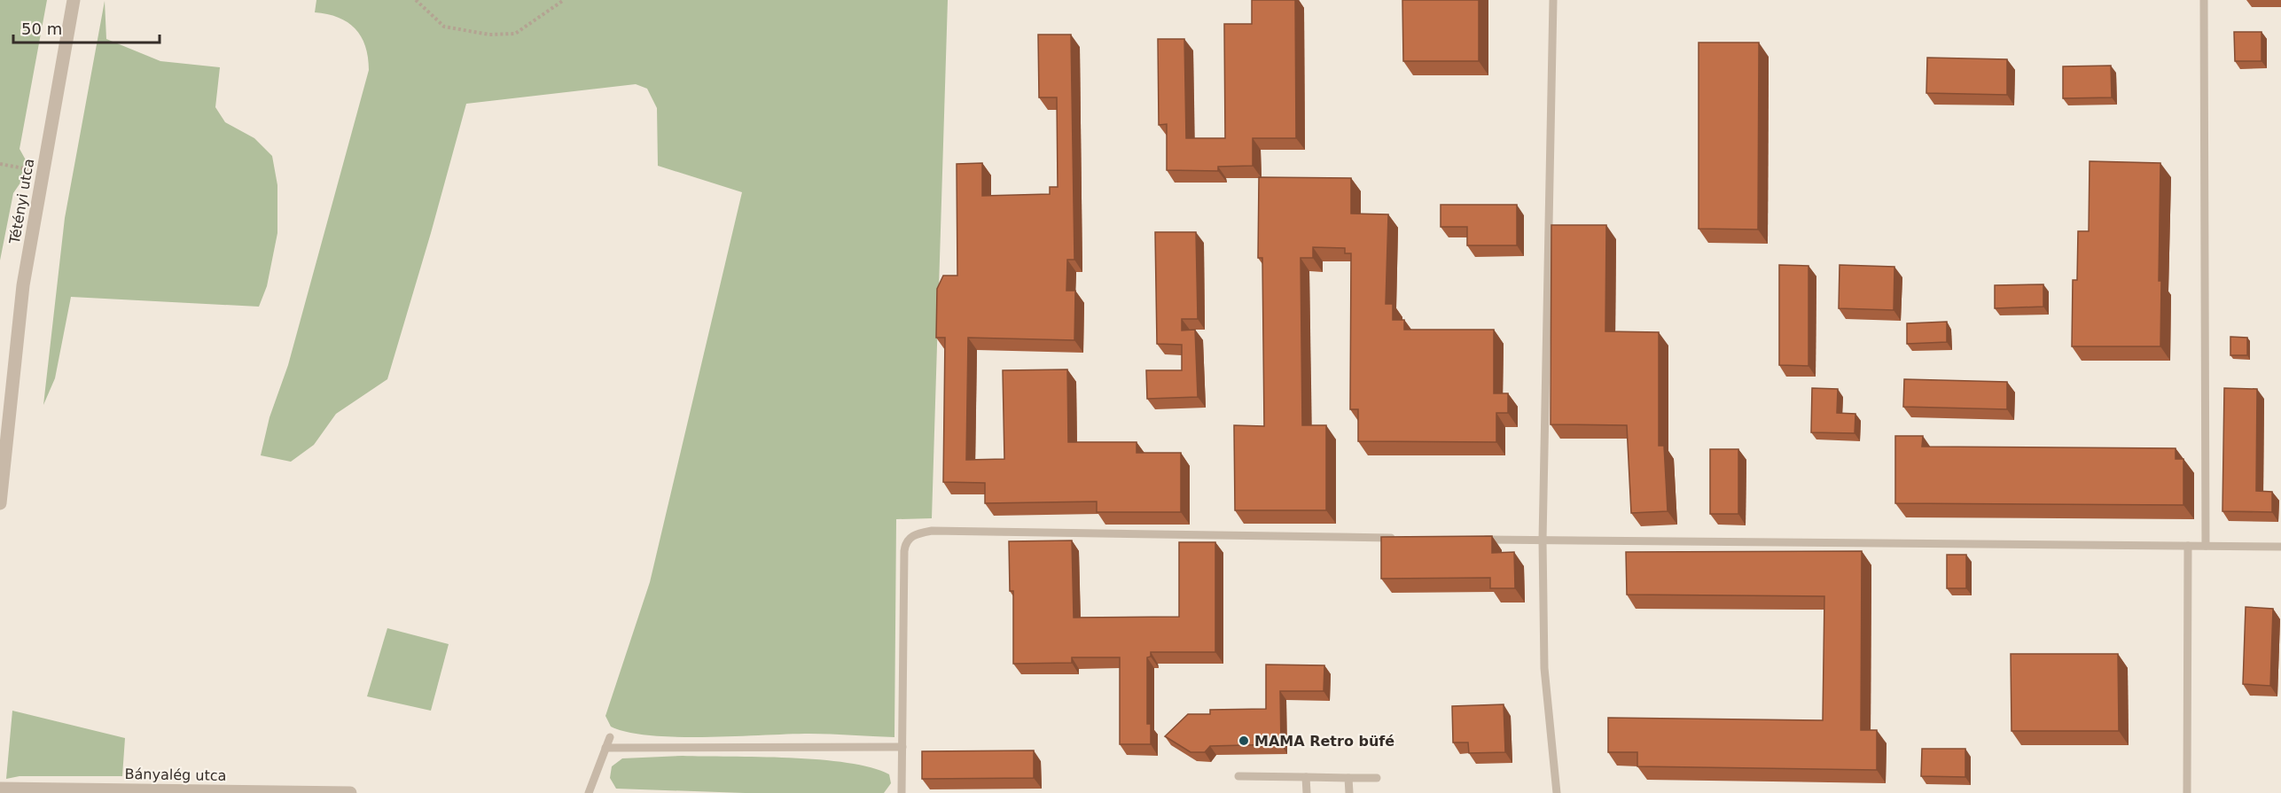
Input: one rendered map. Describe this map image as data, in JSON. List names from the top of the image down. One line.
{"streets":{"street":["Tétényi utca","Bányalég utca"]},"places":["MAMA Retro büfé"],"scale_bar":"50 m"}
